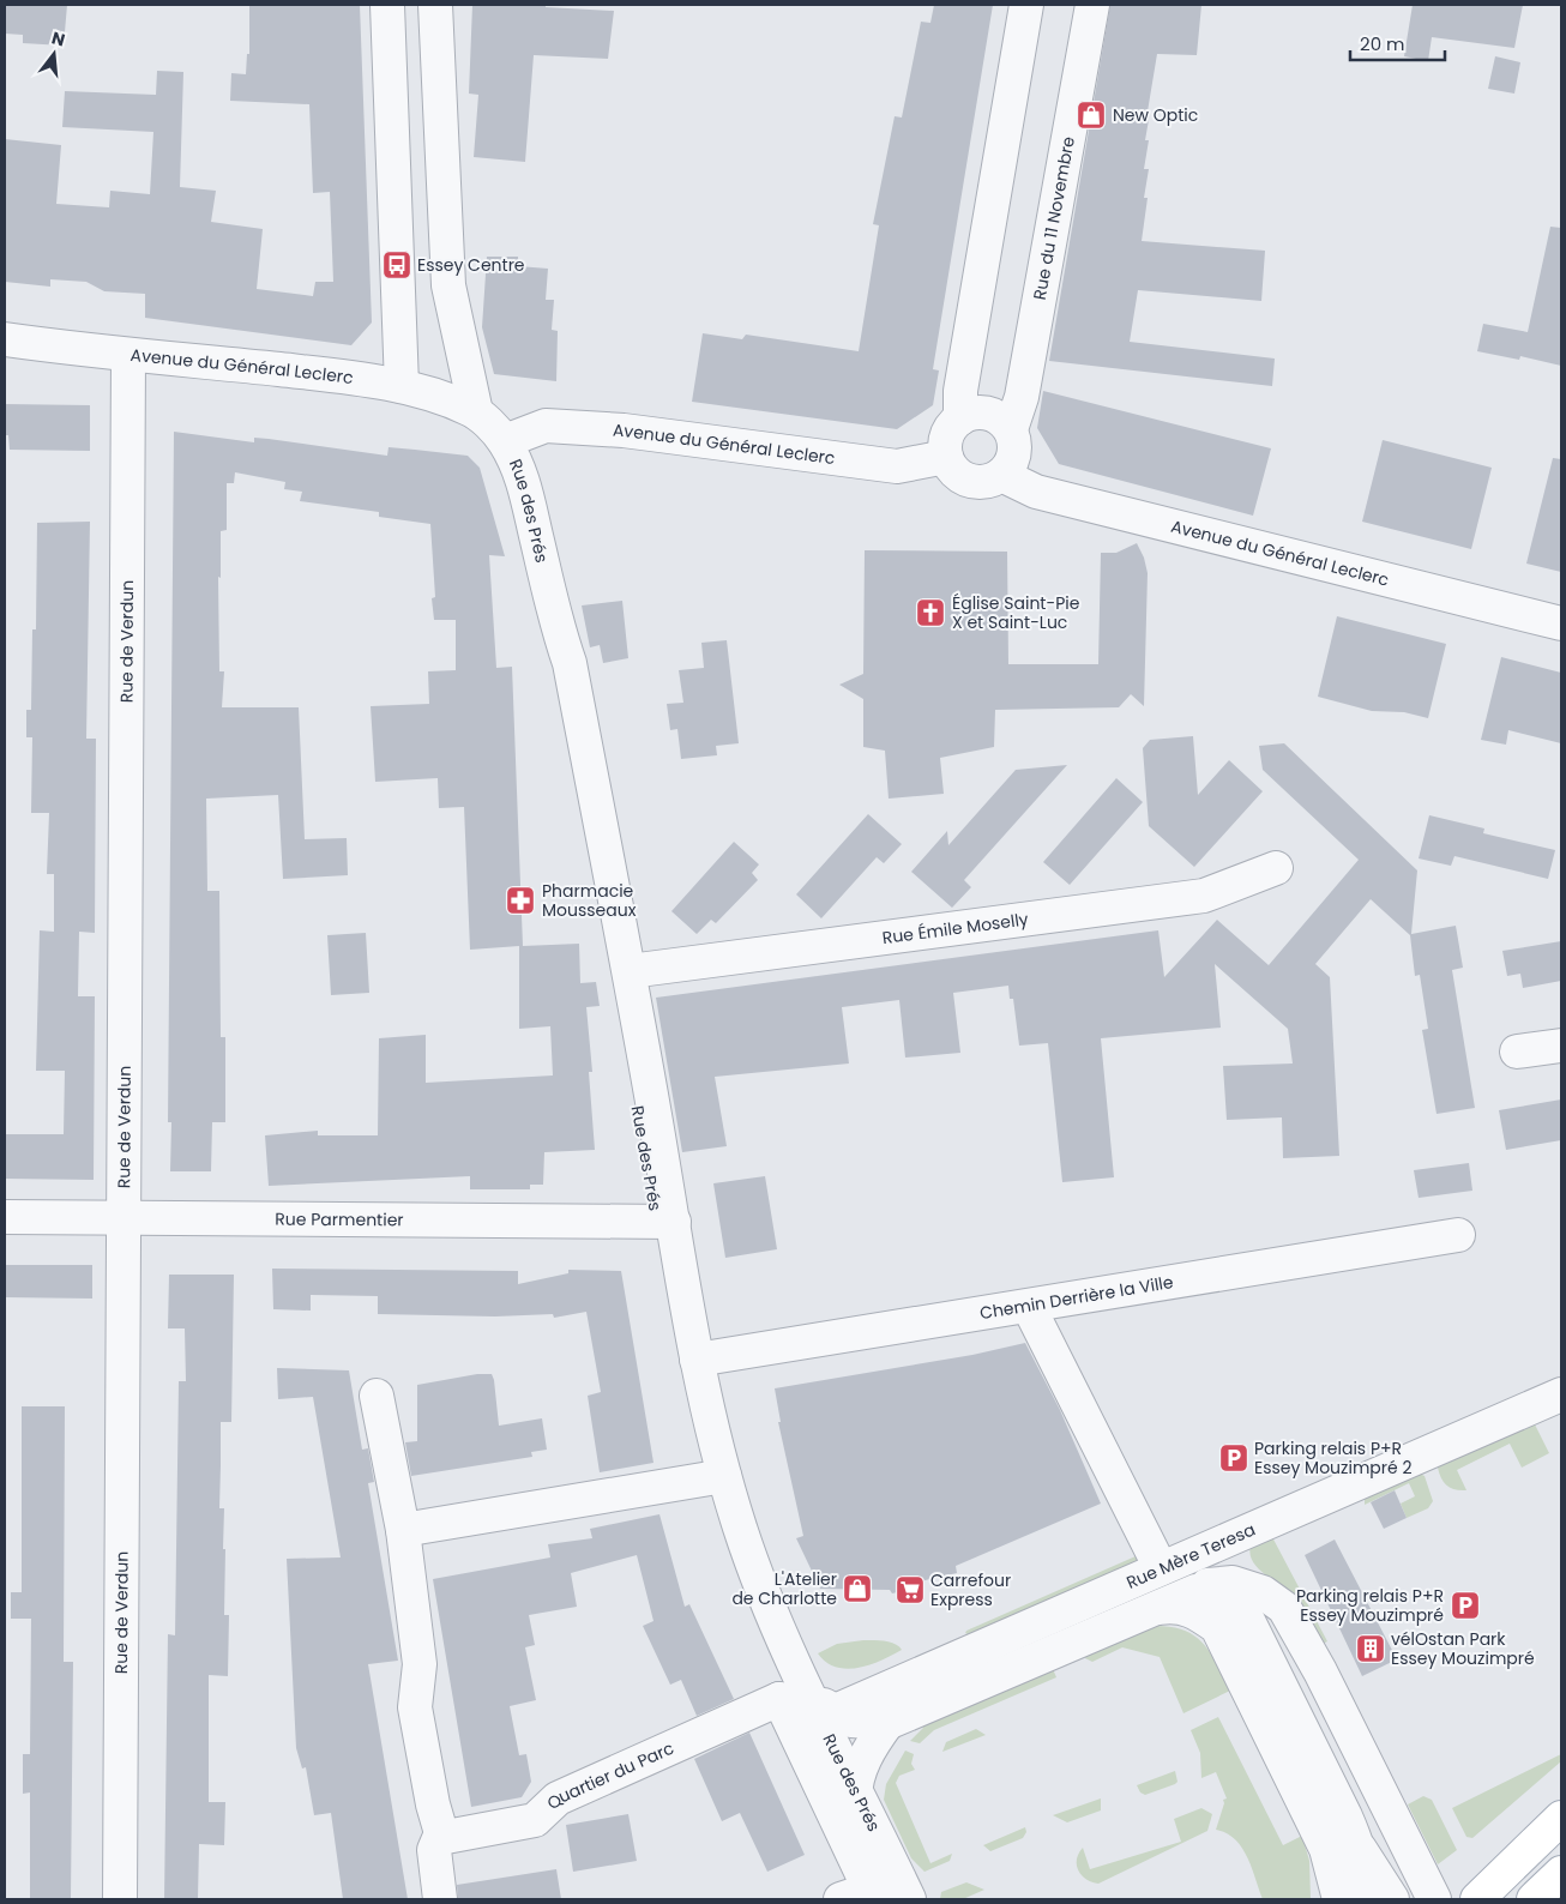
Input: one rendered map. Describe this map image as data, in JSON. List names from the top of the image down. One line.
{"streets":{"street":["Rue du 11 Novembre","Avenue du Général Leclerc","Rue des Prés","Rue de Verdun","Rue Émile Moselly","Rue Parmentier","Chemin Derrière la Ville","Rue Mère Teresa","Quartier du Parc"]},"crossings":[["Rue du 11 Novembre","Avenue du Général Leclerc"],["Avenue du Général Leclerc","Rue des Prés"],["Avenue du Général Leclerc","Rue de Verdun"],["Rue des Prés","Rue Émile Moselly"],["Rue des Prés","Rue Parmentier"],["Rue des Prés","Chemin Derrière la Ville"],["Rue des Prés","Rue Mère Teresa"],["Rue des Prés","Quartier du Parc"],["Rue de Verdun","Rue Parmentier"]],"places":{"shop":["New Optic","L'Atelier de Charlotte"],"bus stop":["Essey Centre"],"church":["Église Saint-Pie X et Saint-Luc"],"pharmacy":["Pharmacie Mousseaux"],"parking":["Parking relais P+R Essey Mouzimpré 2","Parking relais P+R Essey Mouzimpré"],"supermarket":["Carrefour Express"],"building":["vélOstan Park Essey Mouzimpré"]},"scale_bar":"20 m","north":"top"}
